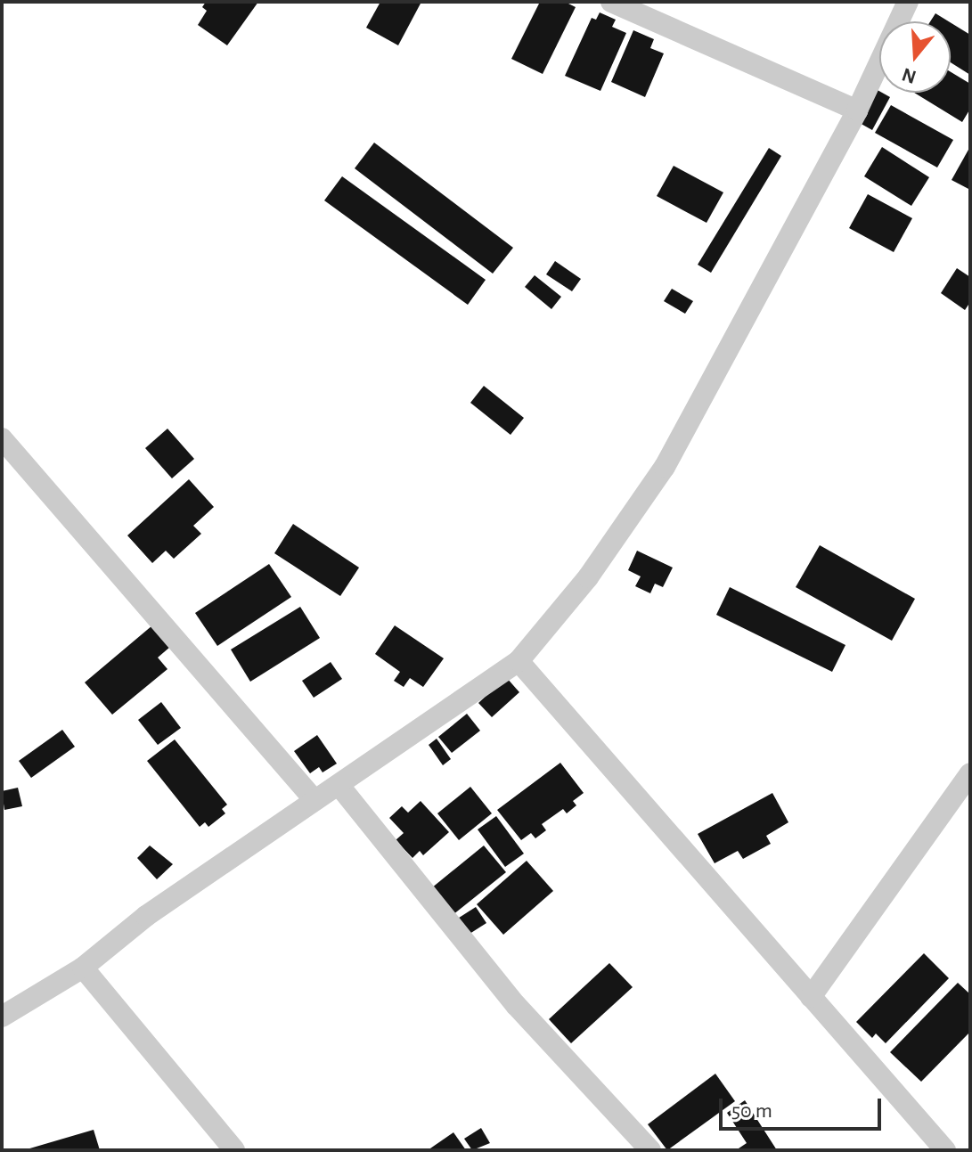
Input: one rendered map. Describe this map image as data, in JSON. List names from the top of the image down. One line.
{"scale_bar":"50 m","north":"bottom"}
